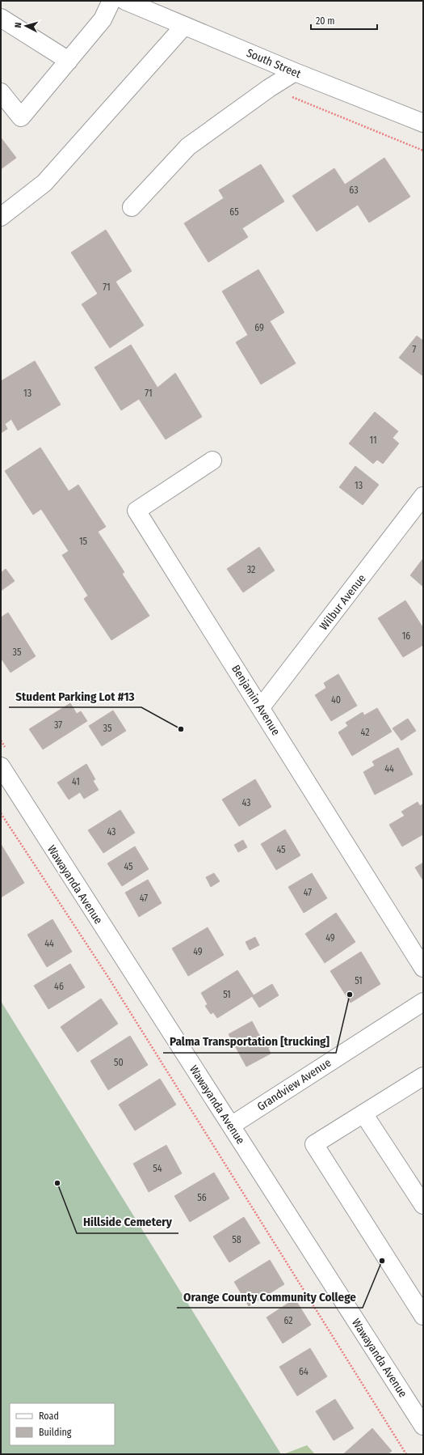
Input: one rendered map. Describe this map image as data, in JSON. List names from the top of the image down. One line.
{"streets":{"street":["South Street","Wilbur Avenue","Benjamin Avenue","Wawayanda Avenue","Grandview Avenue"]},"crossings":[["Wilbur Avenue","Benjamin Avenue"],["Wawayanda Avenue","Grandview Avenue"]],"places":["Student Parking Lot #13","Palma Transportation [trucking]","Hillside Cemetery","Orange County Community College"],"house_numbers":["63","65","71","69","7","13","71","11","13","15","32","16","35","40","37","35","42","44","41","43","43","45","45","47","47","49","44","49","51","46","51","50","54","56","58","62","64"],"legend":["Road","Building"],"scale_bar":"20 m","north":"left"}
